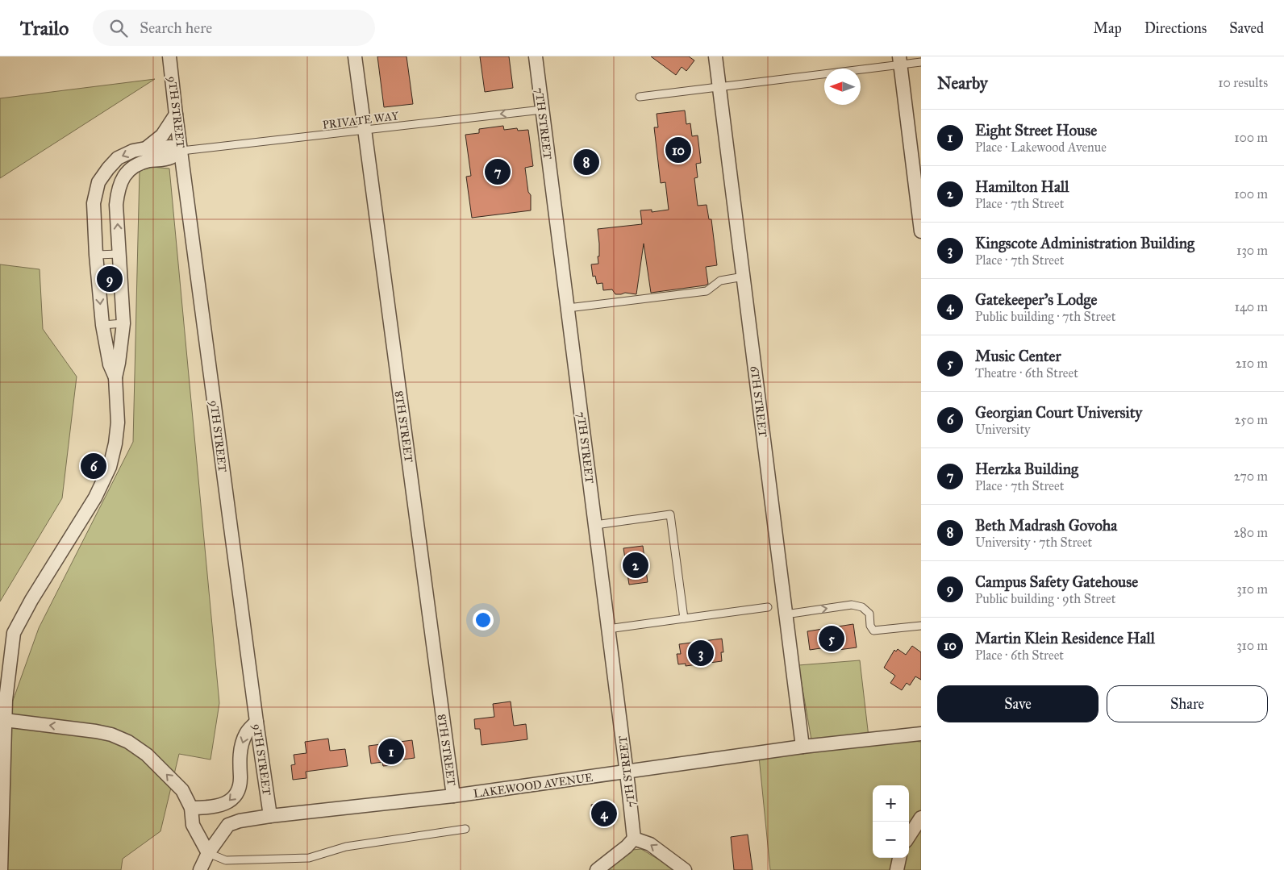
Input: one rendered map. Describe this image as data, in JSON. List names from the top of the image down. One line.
{"streets":{"street":["9TH STREET","7TH STREET","6TH STREET","8TH STREET","LAKEWOOD AVENUE"],"lane":["PRIVATE WAY"]},"crossings":[["9TH STREET","PRIVATE WAY"],["9TH STREET","LAKEWOOD AVENUE"],["PRIVATE WAY","7TH STREET"],["PRIVATE WAY","8TH STREET"],["7TH STREET","LAKEWOOD AVENUE"],["6TH STREET","LAKEWOOD AVENUE"],["8TH STREET","LAKEWOOD AVENUE"]],"one_way":["PRIVATE WAY"],"north":"left","page":{"header":"Trailo","search":"Search here","nav":["Map","Directions","Saved"],"heading":["Nearby","10 results"],"list":[{"mark":"1","name":"Eight Street House","note":"Place · Lakewood Avenue","value":"100 m"},{"mark":"2","name":"Hamilton Hall","note":"Place · 7th Street","value":"100 m"},{"mark":"3","name":"Kingscote Administration Building","note":"Place · 7th Street","value":"130 m"},{"mark":"4","name":"Gatekeeper's Lodge","note":"Public building · 7th Street","value":"140 m"},{"mark":"5","name":"Music Center","note":"Theatre · 6th Street","value":"210 m"},{"mark":"6","name":"Georgian Court University","note":"University","value":"250 m"},{"mark":"7","name":"Herzka Building","note":"Place · 7th Street","value":"270 m"},{"mark":"8","name":"Beth Madrash Govoha","note":"University · 7th Street","value":"280 m"},{"mark":"9","name":"Campus Safety Gatehouse","note":"Public building · 9th Street","value":"310 m"},{"mark":"10","name":"Martin Klein Residence Hall","note":"Place · 6th Street","value":"310 m"}],"pins":["10","8","7","9","6","2","5","3","1","4"],"buttons":["Save","Share"],"map_buttons":["+","−"]}}
